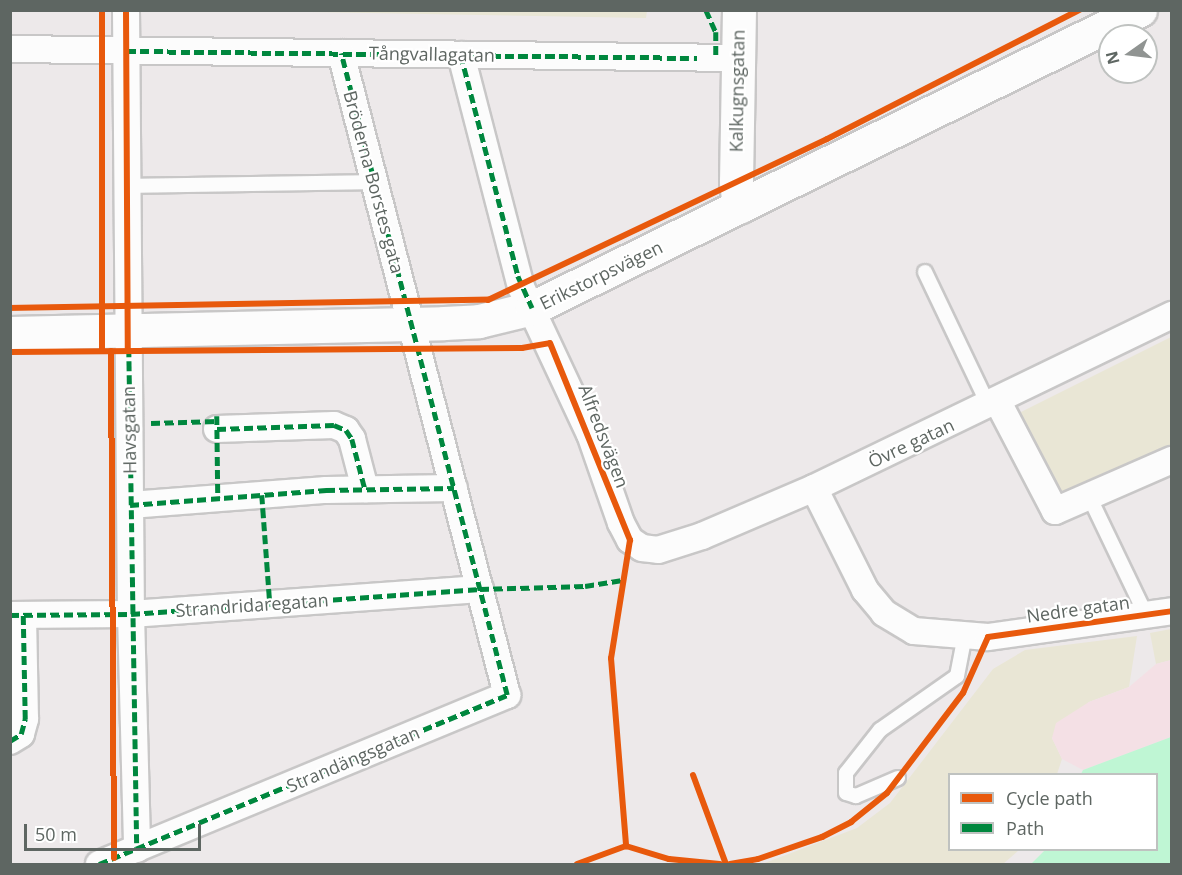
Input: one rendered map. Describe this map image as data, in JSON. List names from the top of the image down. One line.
{"streets":{"street":["Tångvallagatan","Kalkugnsgatan","Bröderna Borstes gata","Erikstorpsvägen","Havsgatan","Alfredsvägen","Övre gatan","Strandridaregatan","Nedre gatan","Strandängsgatan"]},"crossings":[["Tångvallagatan","Kalkugnsgatan"],["Tångvallagatan","Bröderna Borstes gata"],["Tångvallagatan","Havsgatan"],["Tångvallagatan","Alfredsvägen"],["Kalkugnsgatan","Erikstorpsvägen"],["Bröderna Borstes gata","Erikstorpsvägen"],["Bröderna Borstes gata","Strandridaregatan"],["Bröderna Borstes gata","Strandängsgatan"],["Erikstorpsvägen","Havsgatan"],["Erikstorpsvägen","Alfredsvägen"],["Havsgatan","Strandridaregatan"],["Havsgatan","Strandängsgatan"],["Alfredsvägen","Övre gatan"],["Övre gatan","Nedre gatan"],["Strandridaregatan","Strandängsgatan"]],"legend":["Cycle path","Path"],"scale_bar":"50 m","north":"left"}
